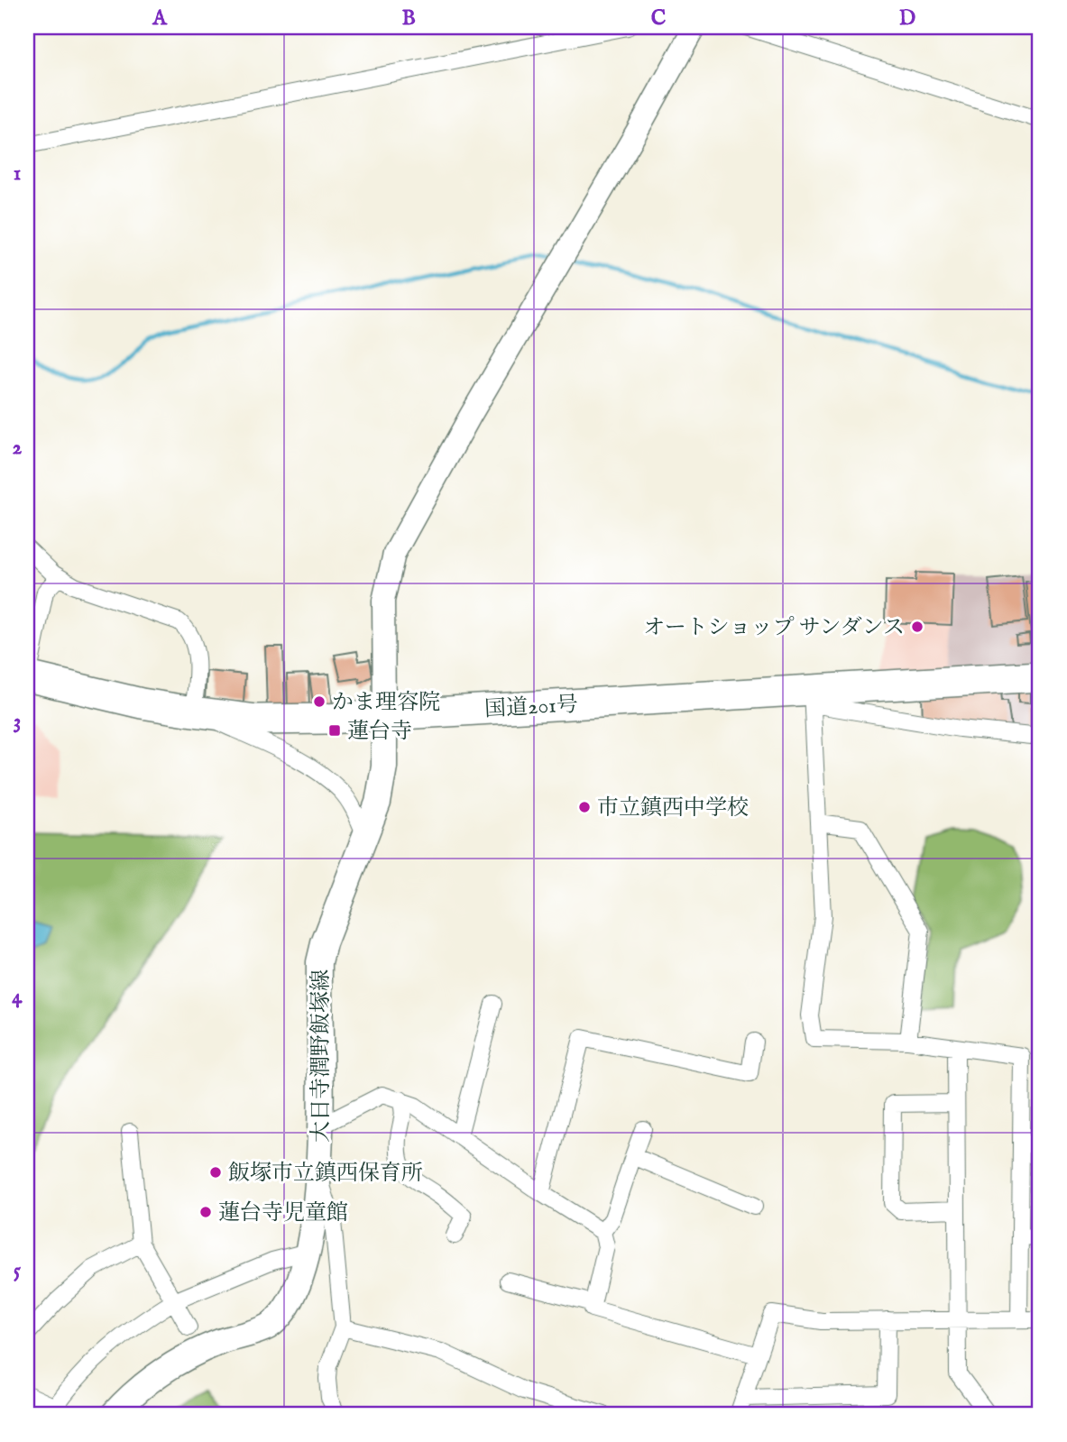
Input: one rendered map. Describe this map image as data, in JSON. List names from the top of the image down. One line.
{"streets":{"highway":["国道201号"],"main road":["大日寺潤野飯塚線"]},"crossings":[["国道201号","大日寺潤野飯塚線"]],"places":{"other":["オートショップ サンダンス","かま理容院","市立鎮西中学校","飯塚市立鎮西保育所","蓮台寺児童館"],"transit":["蓮台寺"]},"grid":{"columns":["A","B","C","D"],"rows":["1","2","3","4","5"]}}
